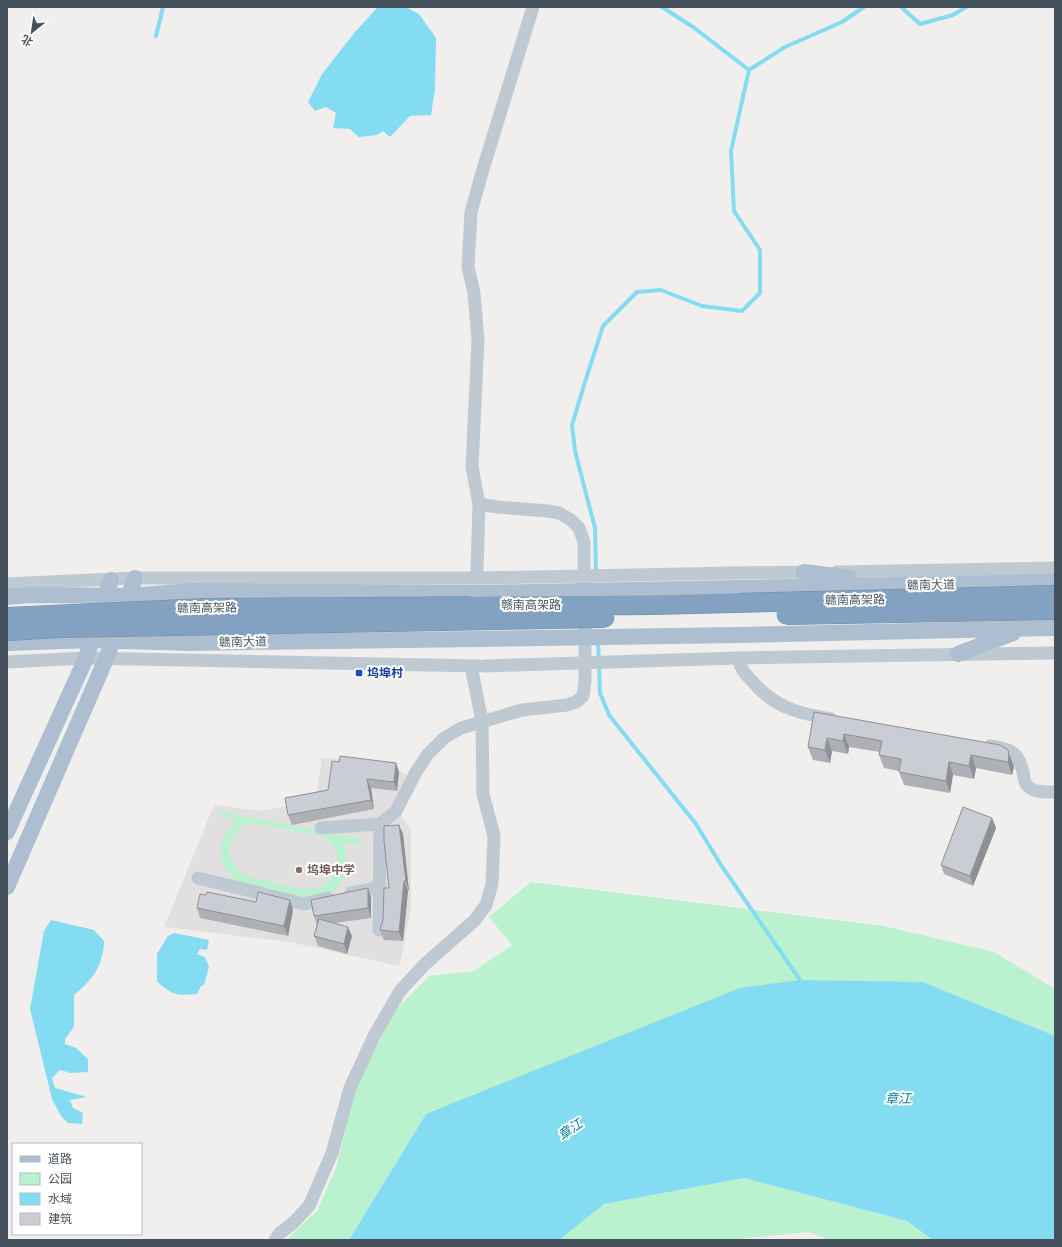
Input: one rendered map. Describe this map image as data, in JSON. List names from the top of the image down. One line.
{"streets":{"highway":["赣南高架路"],"main road":["赣南大道"]},"water":["章江"],"places":{"transit":["坞埠村"],"other":["坞埠中学"]},"legend":["道路","公园","水域","建筑"],"north":"bottom left"}
